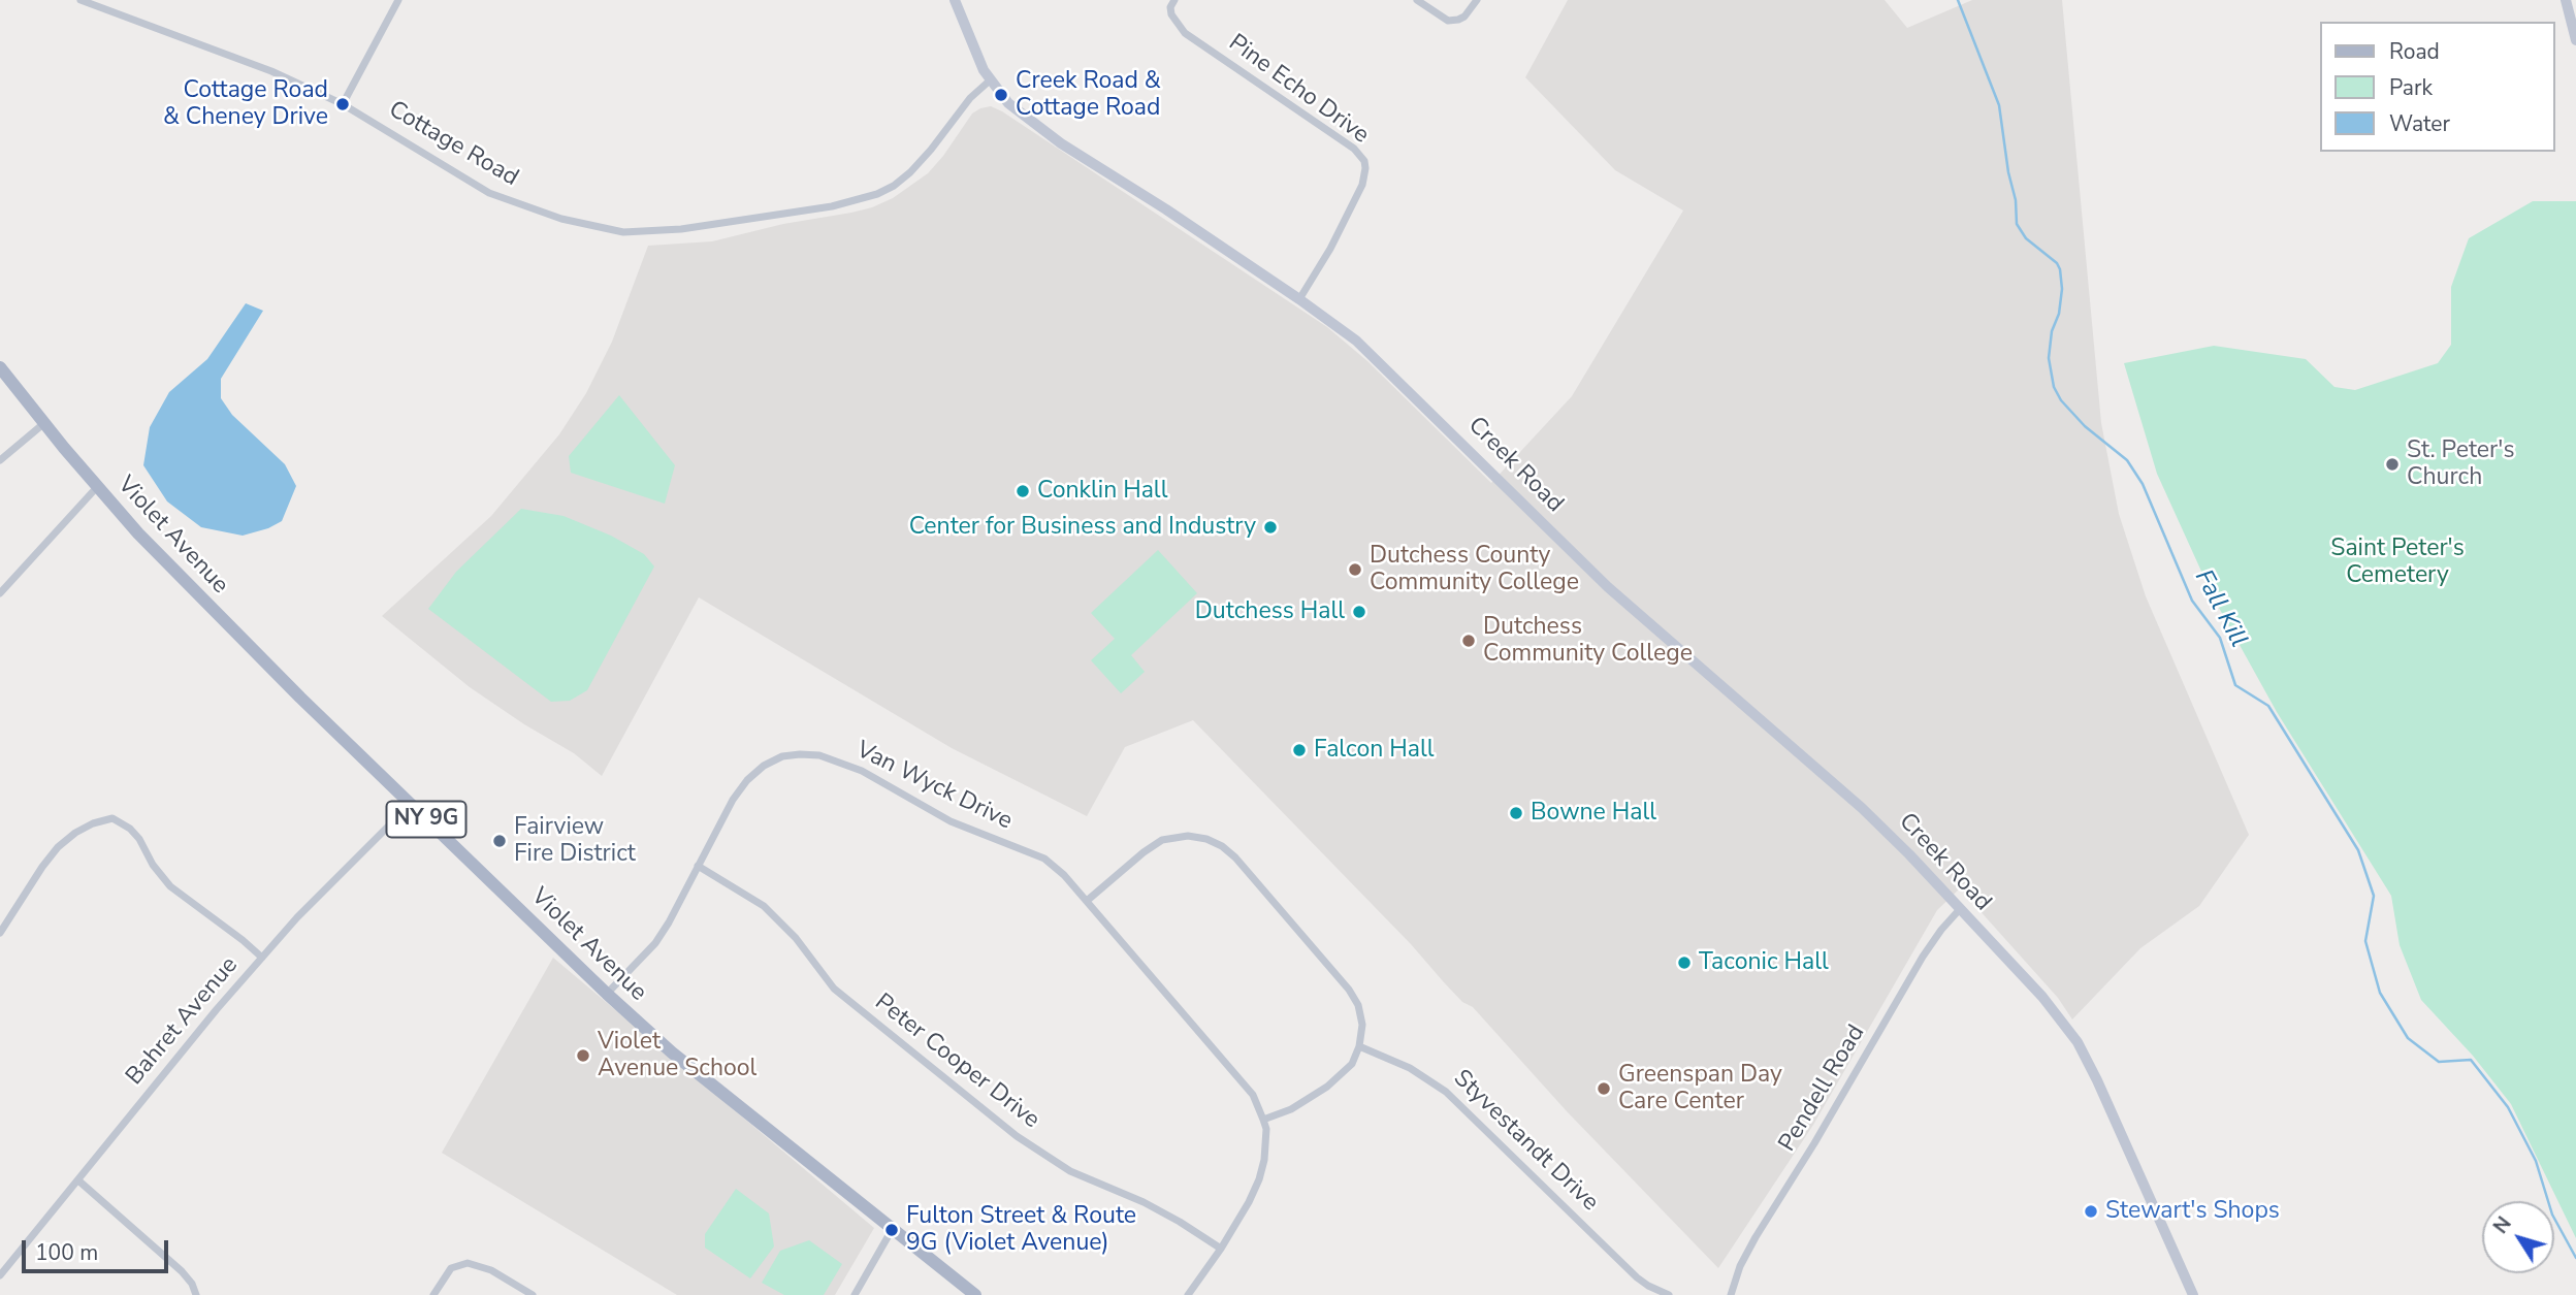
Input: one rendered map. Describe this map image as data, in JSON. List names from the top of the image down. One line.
{"streets":{"main road":["Violet Avenue","NY 9G"],"street":["Pine Echo Drive","Cottage Road","Creek Road","Van Wyck Drive","Bahret Avenue","Peter Cooper Drive","Pendell Road","Styvestandt Drive"]},"crossings":[["Pine Echo Drive","Creek Road"],["Cottage Road","Creek Road"],["Creek Road","Pendell Road"],["Violet Avenue","Van Wyck Drive"],["Violet Avenue","Bahret Avenue"],["Van Wyck Drive","Peter Cooper Drive"]],"water":["Fall Kill"],"parks":["Saint Peter's Cemetery"],"places":["Creek Road & Cottage Road","Cottage Road & Cheney Drive","St. Peter's Church","Conklin Hall","Center for Business and Industry","Dutchess County Community College","Dutchess Hall","Dutchess Community College","Falcon Hall","Bowne Hall","Fairview Fire District","Taconic Hall","Violet Avenue School","Greenspan Day Care Center","Stewart's Shops","Fulton Street & Route 9G (Violet Avenue)"],"legend":["Road","Park","Water"],"scale_bar":"100 m","north":"top left"}
